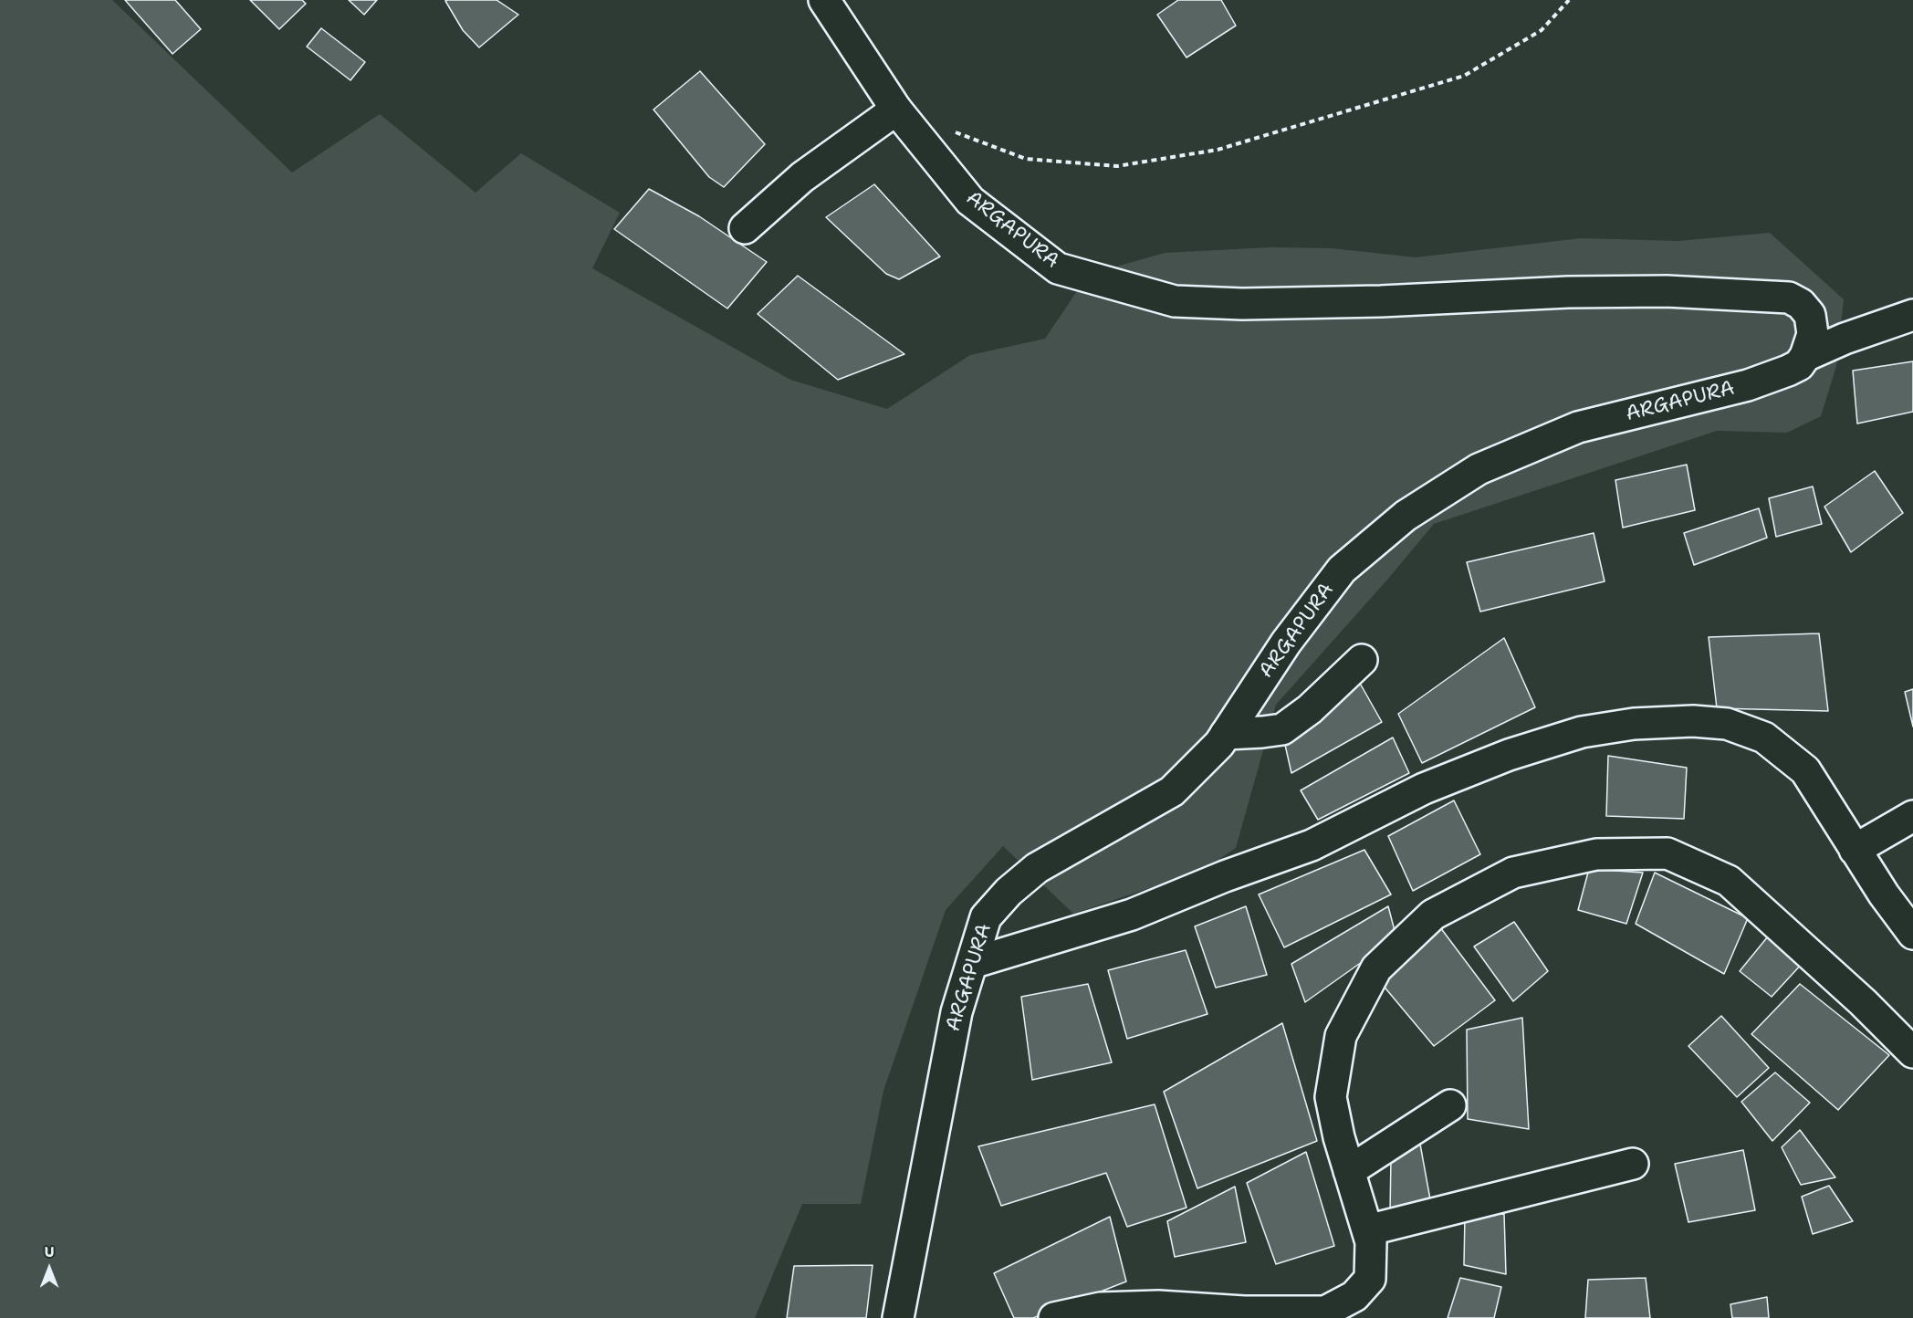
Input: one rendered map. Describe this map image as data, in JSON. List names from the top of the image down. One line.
{"streets":{"main road":["ARGAPURA"]},"north":"top"}
